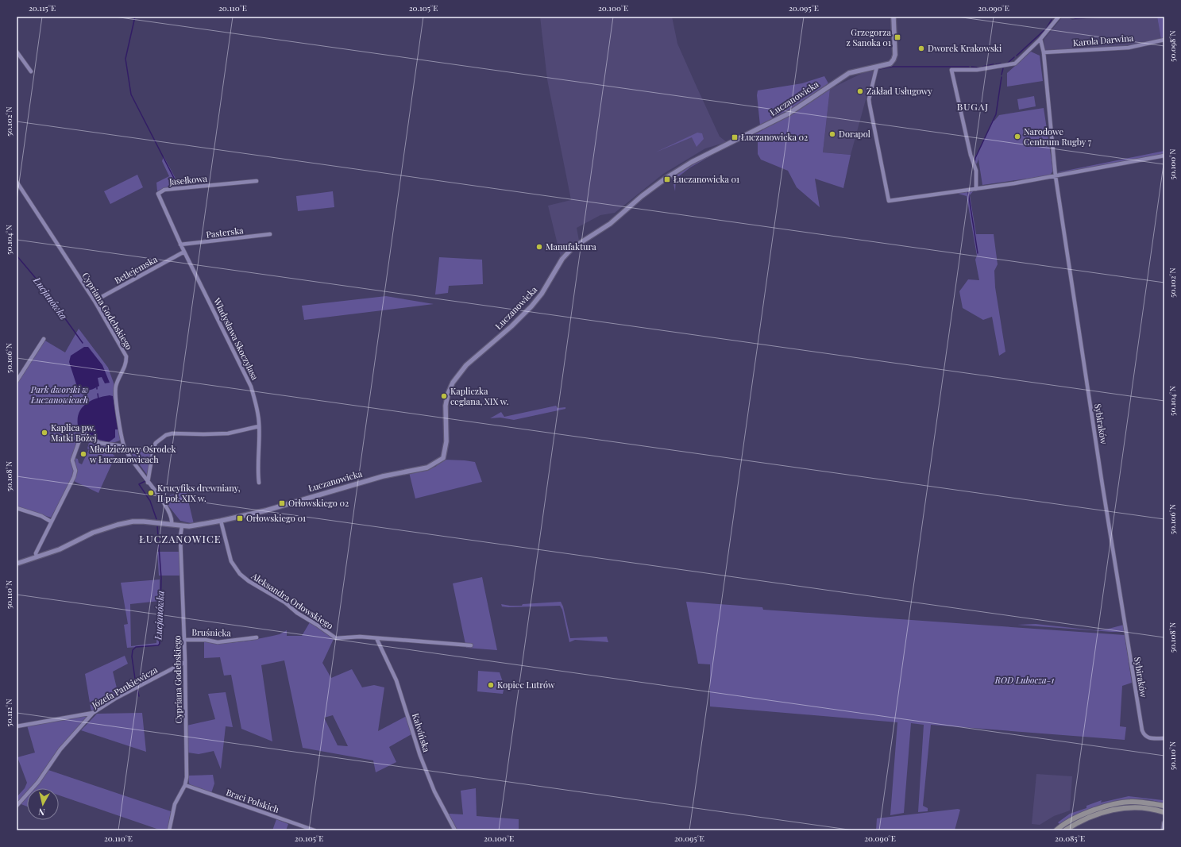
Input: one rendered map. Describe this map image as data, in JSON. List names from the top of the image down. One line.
{"streets":{"street":["Karola Darwina","Łuczanowicka","Jasełkowa","Pasterska","Betlejemska","Cypriana Godebskiego","Władysława Skoczylasa","Sybiraków","Aleksandra Orłowskiego","Bruśnicka","Józefa Pankiewicza","Kalwińska","Braci Polskich"]},"crossings":[["Karola Darwina","Sybiraków"],["Łuczanowicka","Cypriana Godebskiego"],["Łuczanowicka","Aleksandra Orłowskiego"],["Jasełkowa","Pasterska"],["Jasełkowa","Władysława Skoczylasa"],["Pasterska","Władysława Skoczylasa"],["Betlejemska","Cypriana Godebskiego"],["Betlejemska","Władysława Skoczylasa"],["Cypriana Godebskiego","Bruśnicka"],["Cypriana Godebskiego","Józefa Pankiewicza"],["Cypriana Godebskiego","Braci Polskich"],["Aleksandra Orłowskiego","Kalwińska"]],"districts":["BUGAJ","ŁUCZANOWICE"],"water":["Łucjanówka"],"parks":["Park dworski w Łuczanowicach","ROD Lubocza-1"],"places":{"transit":["Grzegorza z Sanoka 01","Łuczanowicka 02","Łuczanowicka 01","Orłowskiego 02","Orłowskiego 01"],"other":["Dworek Krakowski","Zakład Usługowy","Dorapol","Narodowe Centrum Rugby 7","Manufaktura","Kapliczka ceglana, XIX w.","Kaplica pw. Matki Bożej","Młodzieżowy Ośrodek w Łuczanowicach","Krucyfiks drewniany, II poł. XIX w.","Kopiec Lutrów"]},"north":"bottom","coordinates":["20.115°E","20.110°E","20.105°E","20.100°E","20.095°E","20.090°E","50.098°N","50.102°N","50.100°N","50.104°N","50.106°N","50.108°N","50.110°N","50.112°N","20.085°E"]}
